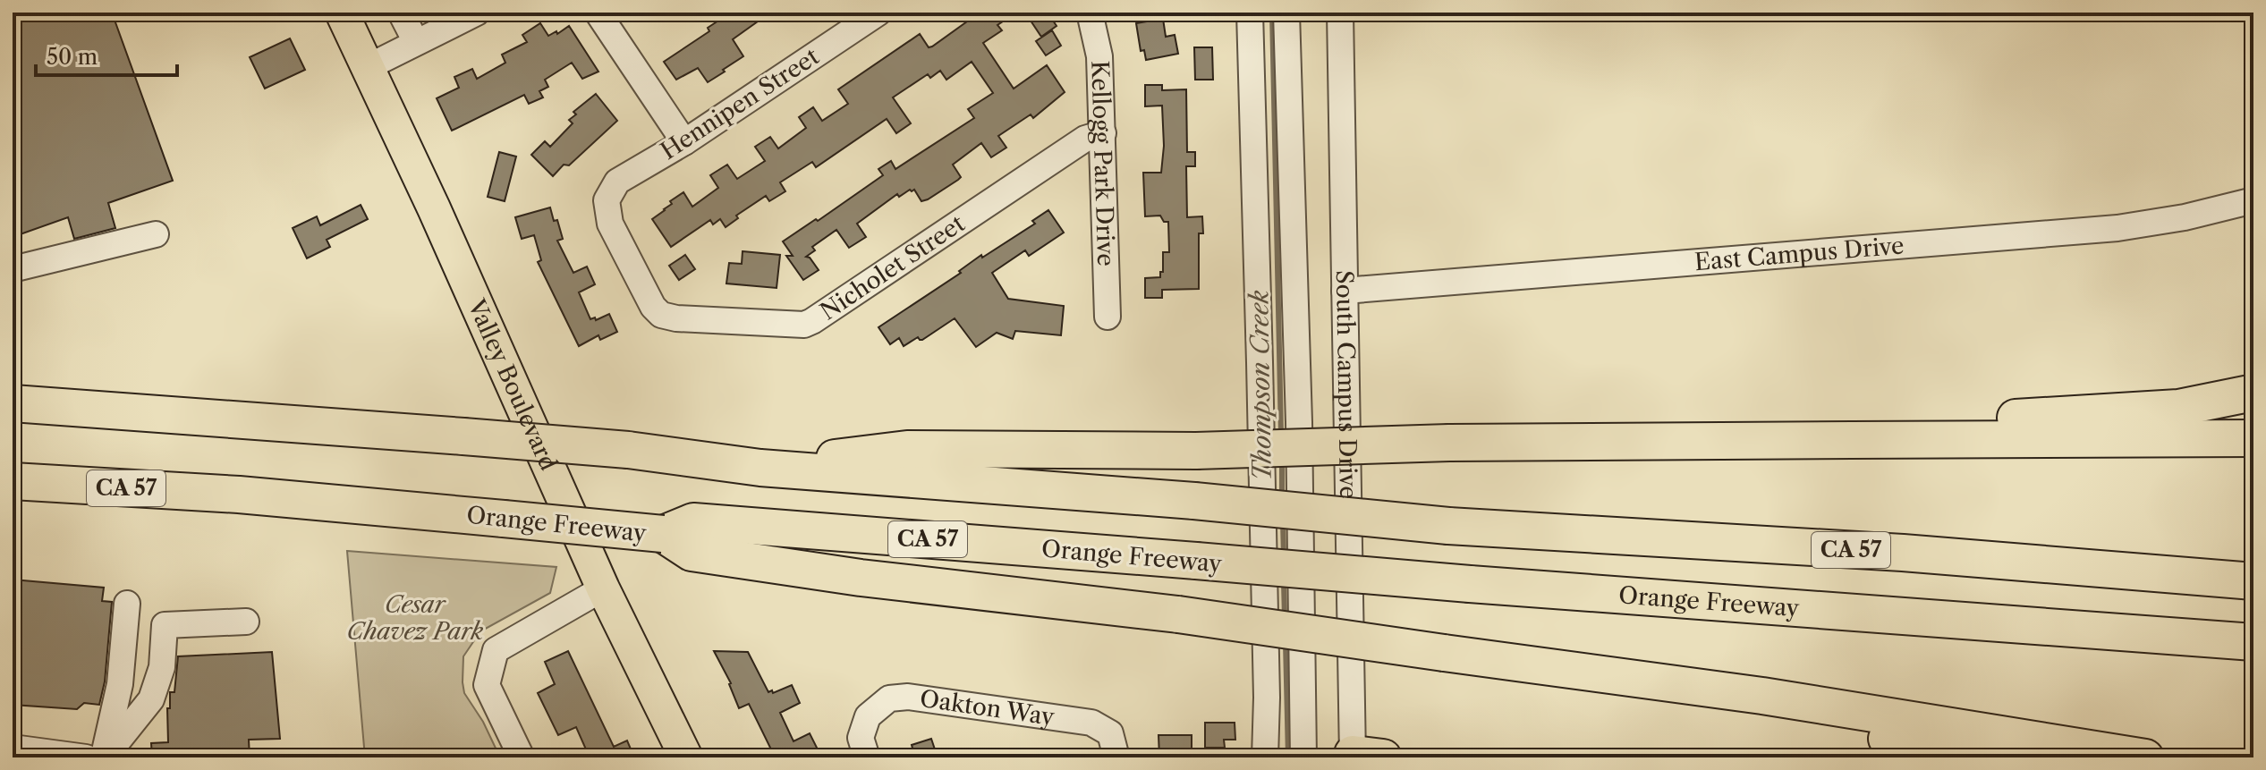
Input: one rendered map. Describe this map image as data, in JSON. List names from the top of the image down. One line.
{"streets":{"highway":["CA 57","Orange Freeway"],"main road":["Valley Boulevard"],"street":["Hennipen Street","Kellogg Park Drive","East Campus Drive","Nicholet Street","South Campus Drive","Oakton Way"]},"crossings":[["Hennipen Street","Nicholet Street"],["Kellogg Park Drive","Nicholet Street"],["East Campus Drive","South Campus Drive"]],"water":["Thompson Creek"],"parks":["Cesar Chavez Park"],"scale_bar":"50 m"}
